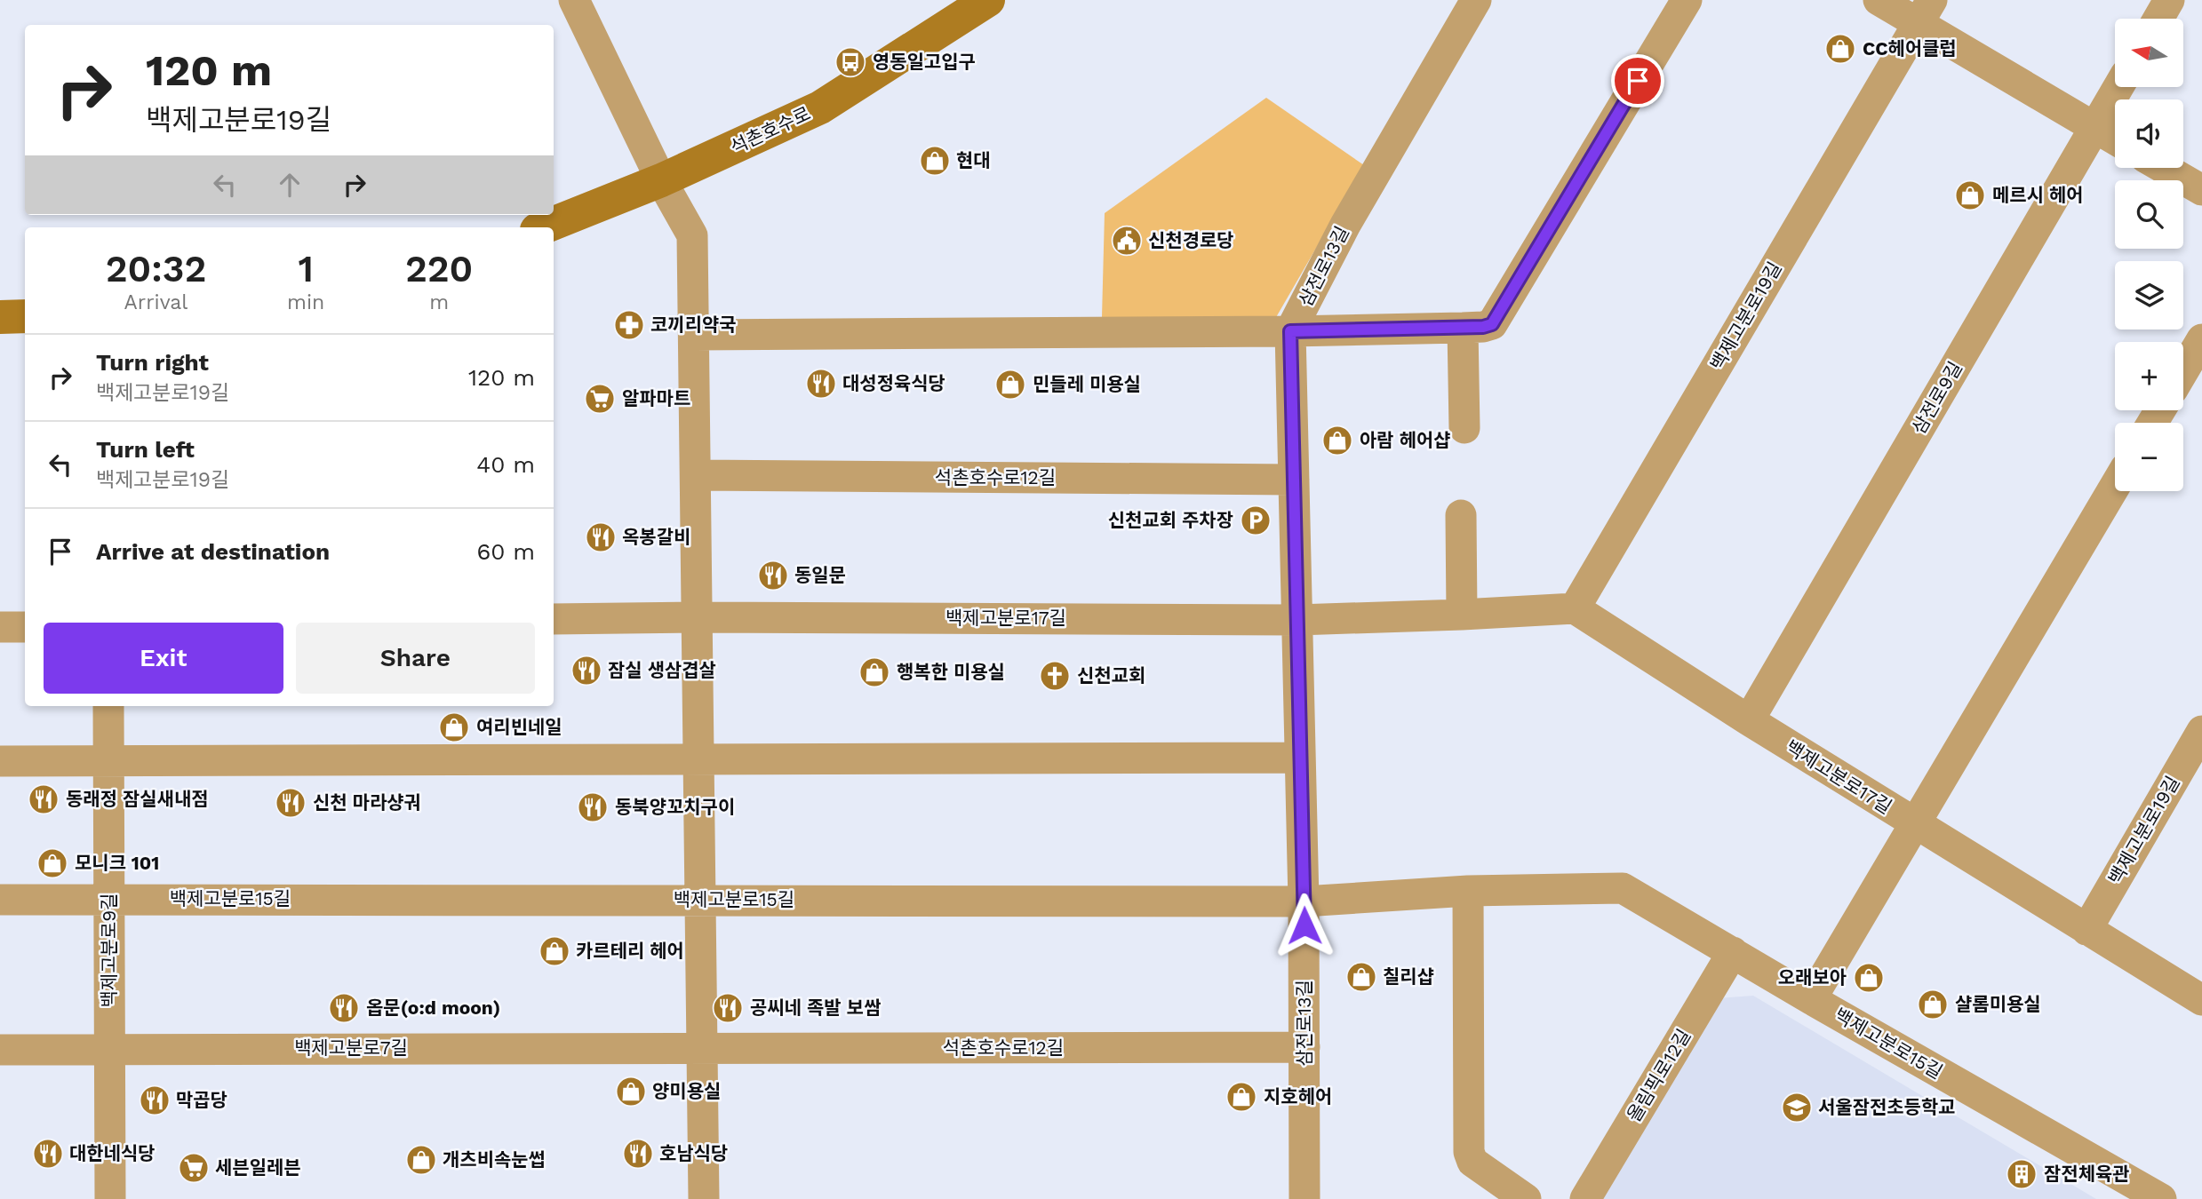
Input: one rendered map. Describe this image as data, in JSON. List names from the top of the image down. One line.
{"streets":{"street":["석촌호수로","삼전로13길","백제고분로19길","삼전로9길","석촌호수로12길","백제고분로17길","백제고분로15길","백제고분로9길","백제고분로7길","올림픽로12길"]},"crossings":[["삼전로13길","석촌호수로12길"],["삼전로13길","백제고분로17길"],["삼전로13길","백제고분로15길"],["백제고분로19길","백제고분로17길"],["삼전로9길","백제고분로17길"],["석촌호수로12길","백제고분로7길"],["백제고분로15길","백제고분로9길"],["백제고분로15길","올림픽로12길"],["백제고분로9길","백제고분로7길"]],"places":{"shop":["CC헤어클럽","현대","메르시 헤어","민들레 미용실","아람 헤어샵","행복한 미용실","여리빈네일","모니크 101","카르테리 헤어","칠리샵","오래보아","샬롬미용실","양미용실","지호헤어","개츠비속눈썹"],"bus stop":["영동일고입구"],"public building":["신천경로당"],"pharmacy":["코끼리약국"],"restaurant":["대성정육식당","옥봉갈비","동일문","잠실 생삼겹살","동래정 잠실새내점","신천 마라샹궈","동북양꼬치구이","옵문(o:d moon)","공씨네 족발 보쌈","막곱당","대한네식당","호남식당"],"supermarket":["알파마트","세븐일레븐"],"parking":["신천교회 주차장"],"church":["신천교회"],"school or university":["서울잠전초등학교"],"building":["잠전체육관"]},"north":"left","page":{"map_buttons":["+","−"],"turn":["120 m","백제고분로19길"],"eta":["20:32","Arrival","1","min","220","m"],"list":[{"name":"Turn right","note":"백제고분로19길","value":"120 m"},{"name":"Turn left","note":"백제고분로19길","value":"40 m"},{"name":"Arrive at destination","value":"60 m"}],"buttons":["Exit","Share"]}}
